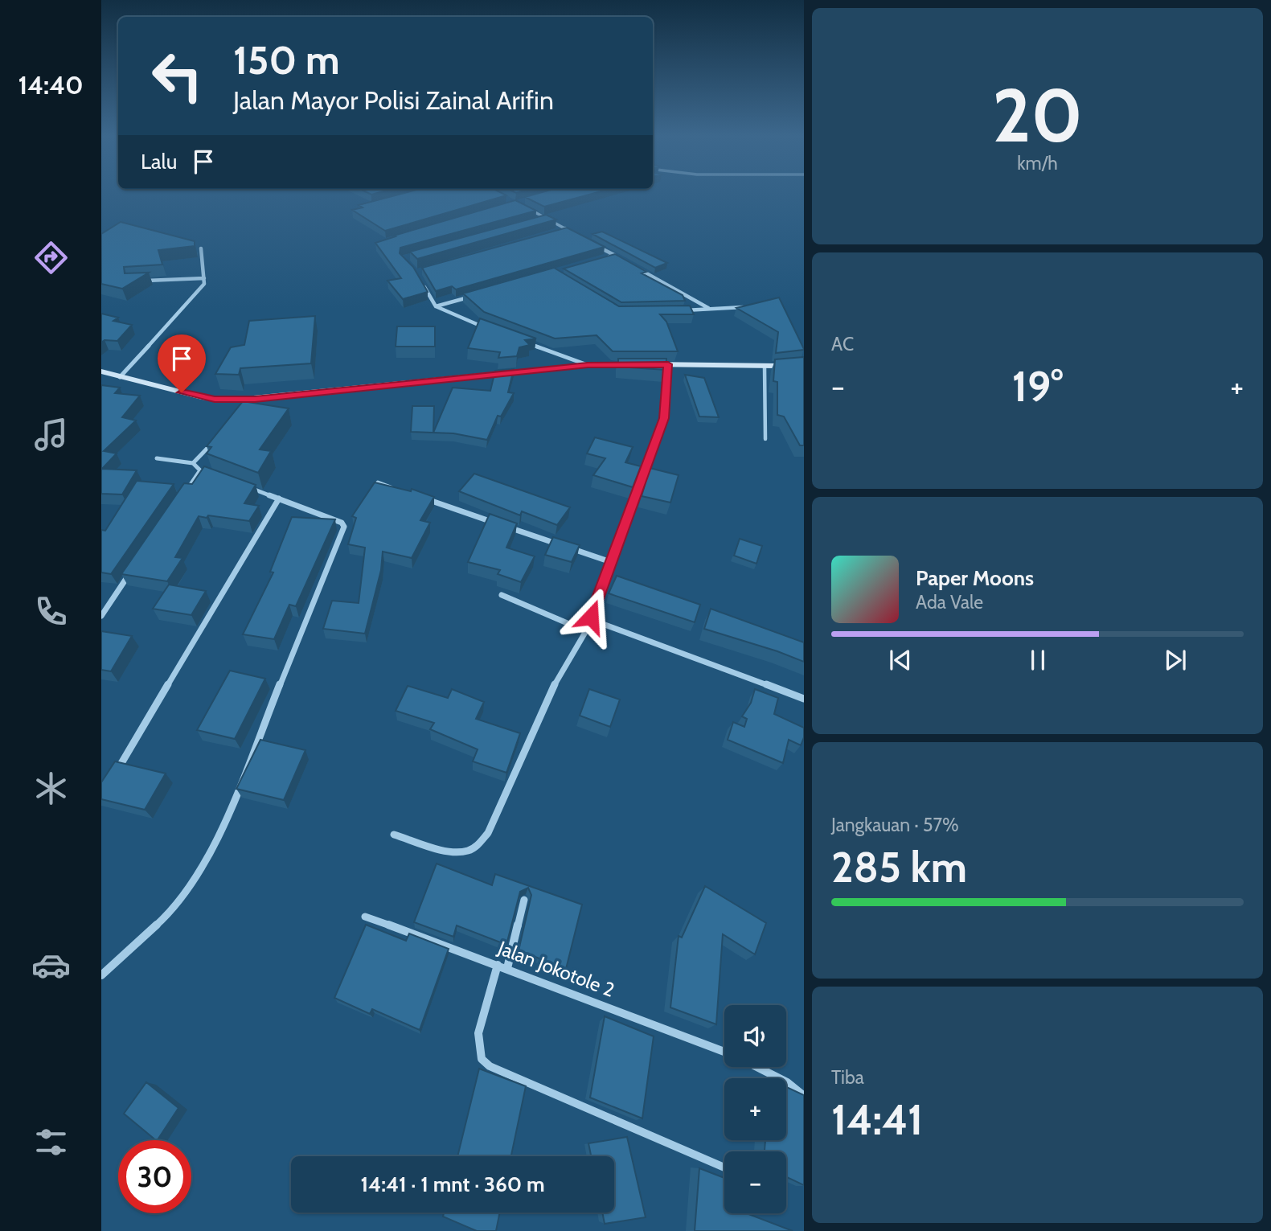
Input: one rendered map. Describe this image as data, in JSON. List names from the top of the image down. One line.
{"streets":{"street":["Jalan Jokotole 2"]},"page":{"tabs":"14:40","tile":[["20","km/h"],"AC",["Jangkauan · 57%","285 km"],["Tiba","14:41"]],"turn":["150 m","Jalan Mayor Polisi Zainal Arifin"],"then":"Lalu","heat":["−","19°","+"],"song":["Paper Moons","Ada Vale"],"map_buttons":["+","−"],"limit":"30","trip":"14:41 · 1 mnt · 360 m"}}
